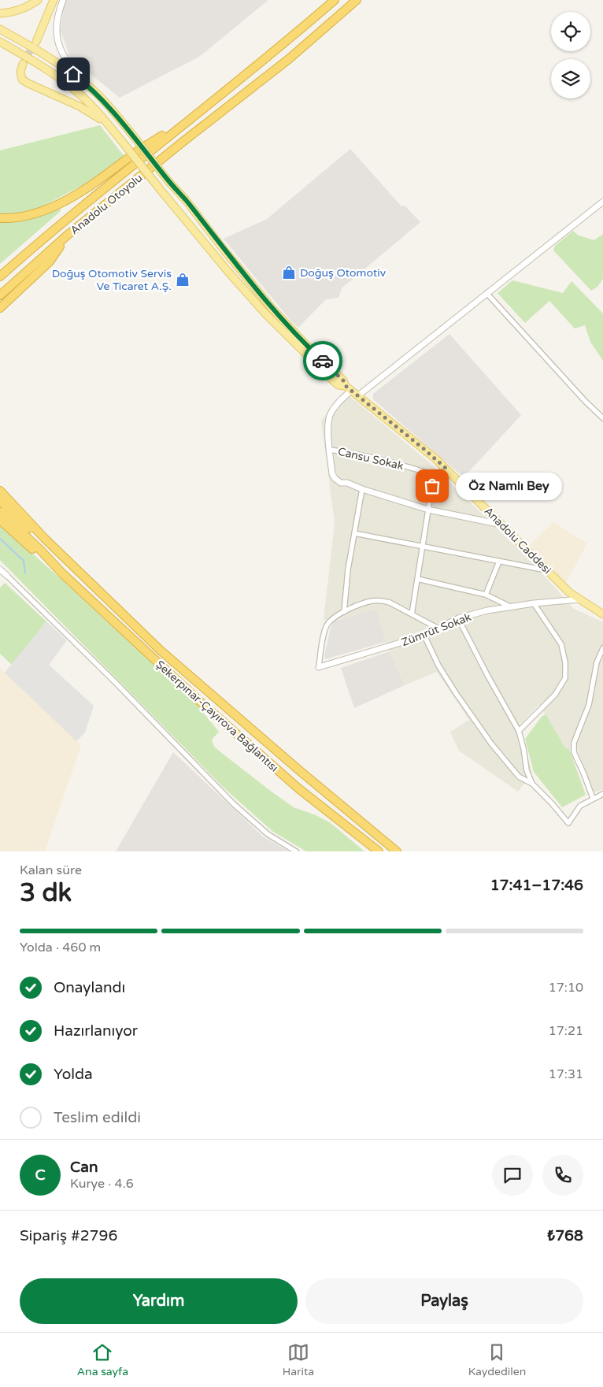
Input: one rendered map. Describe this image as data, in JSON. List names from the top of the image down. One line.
{"streets":{"highway":["Anadolu Otoyolu","Şekerpınar-Çayırova Bağlantısı"],"main road":["Anadolu Caddesi"],"street":["Cansu Sokak","Zümrüt Sokak"]},"crossings":[["Anadolu Caddesi","Zümrüt Sokak"]],"places":{"shop":["Doğuş Otomotiv","Doğuş Otomotiv Servis Ve Ticaret A.Ş."],"other":["Öz Namlı Bey"]},"page":{"bubble":"Öz Namlı Bey","heading":["3 dk","Kalan süre","17:41–17:46"],"panel":["Can","Kurye · 4.6","Sipariş #2796","₺768"],"bar":"Yolda · 460 m","list":[["Onaylandı","17:10"],["Hazırlanıyor","17:21"],["Yolda","17:31"],"Teslim edildi"],"round":"C","buttons":["Yardım","Paylaş"],"tabs":["Ana sayfa","Harita","Kaydedilen"]}}
